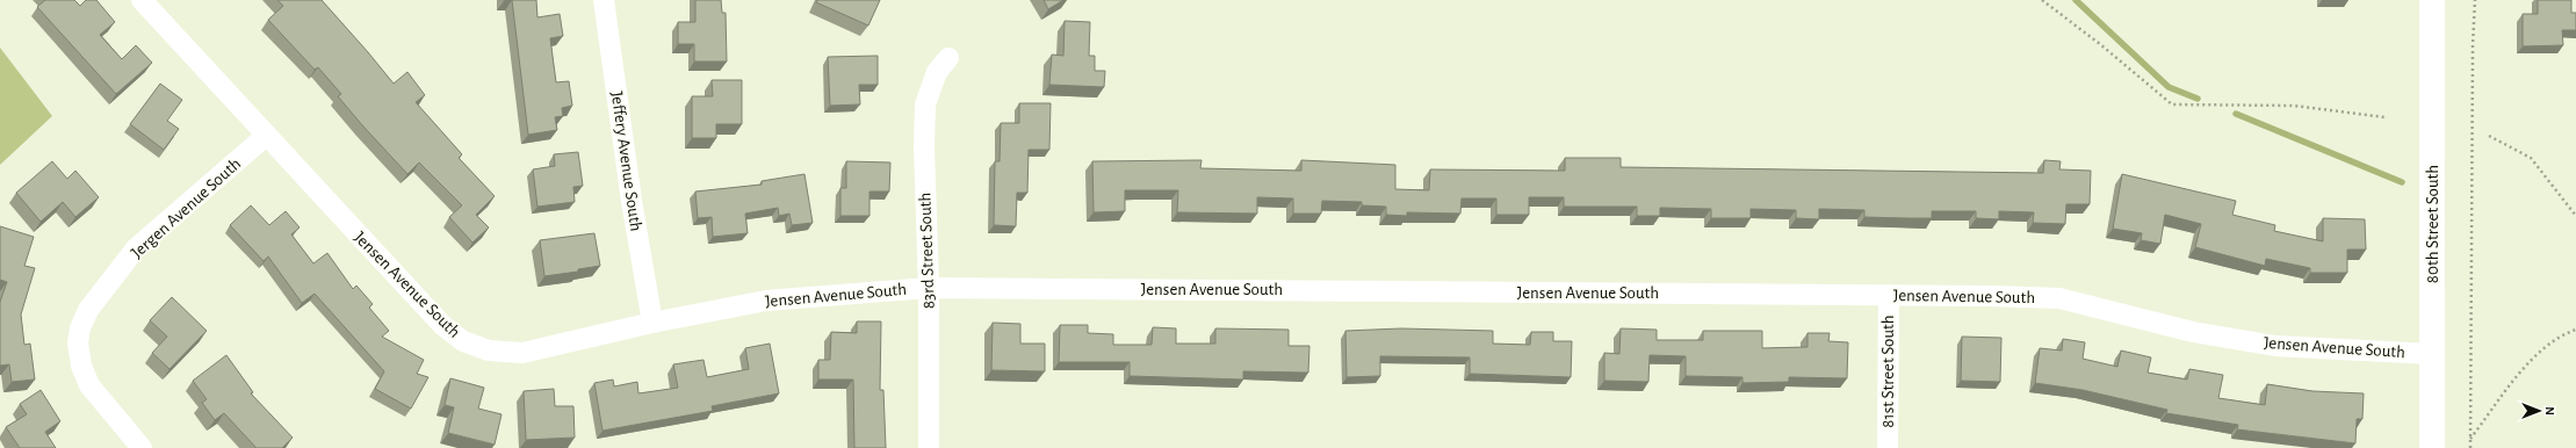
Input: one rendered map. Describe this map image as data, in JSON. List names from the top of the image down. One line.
{"streets":{"main road":["80th Street South"],"street":["Jeffery Avenue South","Jergen Avenue South","83rd Street South","Jensen Avenue South","81st Street South"]},"crossings":[["Jeffery Avenue South","Jensen Avenue South"],["Jergen Avenue South","Jensen Avenue South"],["80th Street South","Jensen Avenue South"],["83rd Street South","Jensen Avenue South"],["Jensen Avenue South","81st Street South"]],"north":"right"}
